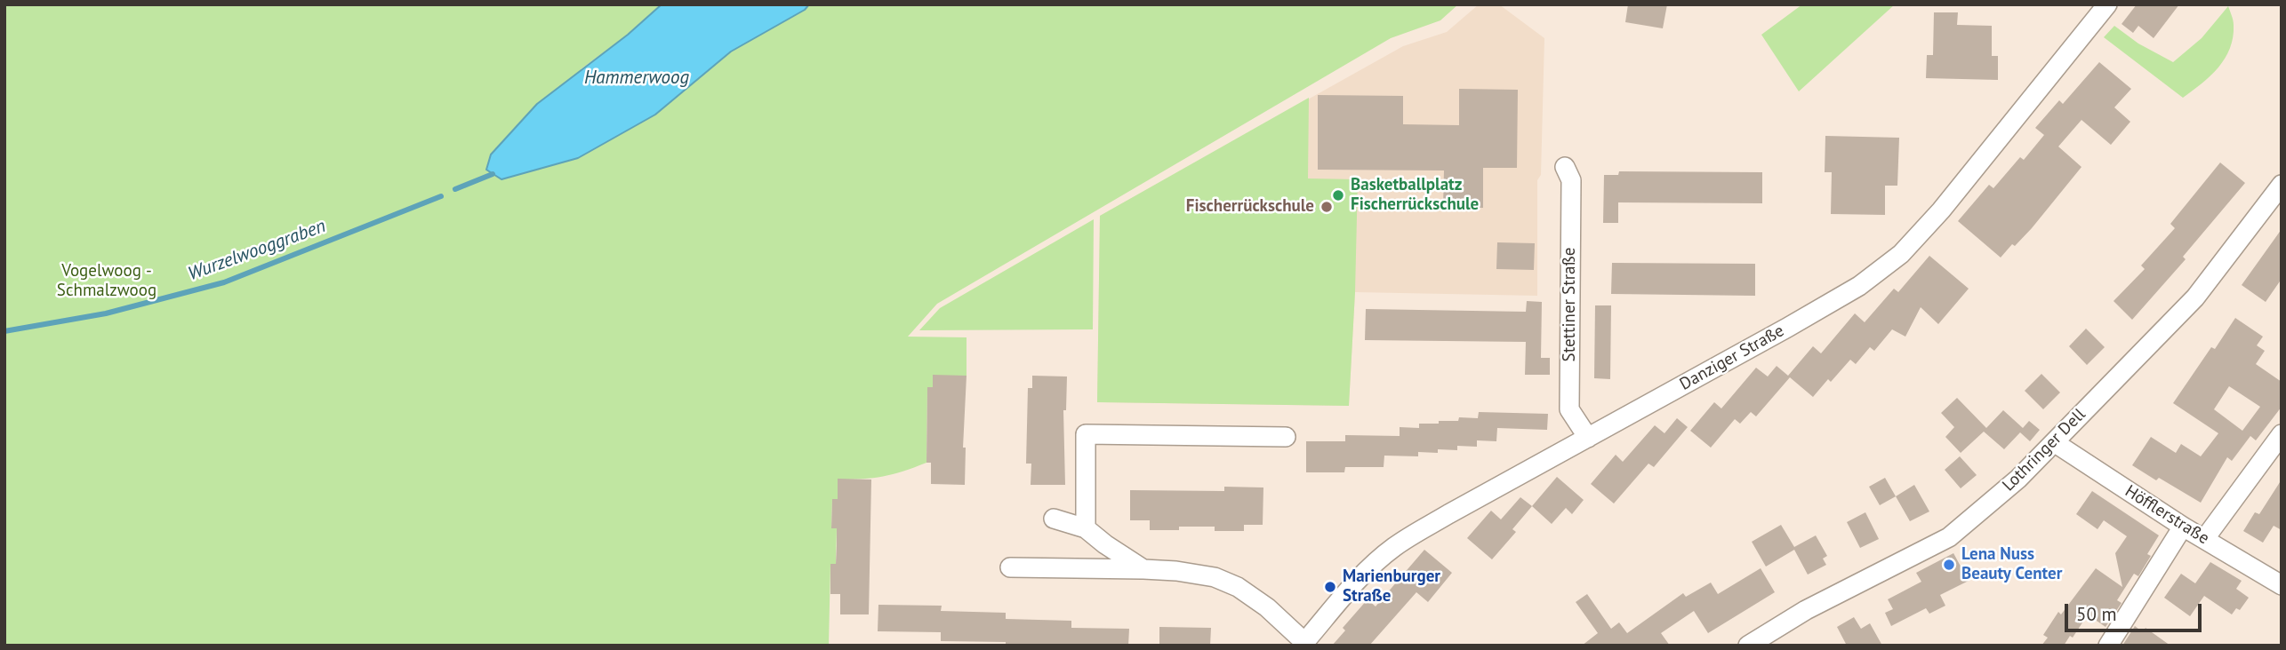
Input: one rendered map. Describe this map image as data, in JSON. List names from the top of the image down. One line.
{"streets":{"street":["Stettiner Straße","Danziger Straße","Lothringer Dell","Höfflerstraße"]},"crossings":[["Stettiner Straße","Danziger Straße"],["Lothringer Dell","Höfflerstraße"]],"water":["Hammerwoog","Wurzelwooggraben"],"parks":["Vogelwoog - Schmalzwoog"],"places":["Basketballplatz Fischerrückschule","Fischerrückschule","Lena Nuss Beauty Center","Marienburger Straße"],"scale_bar":"50 m"}
